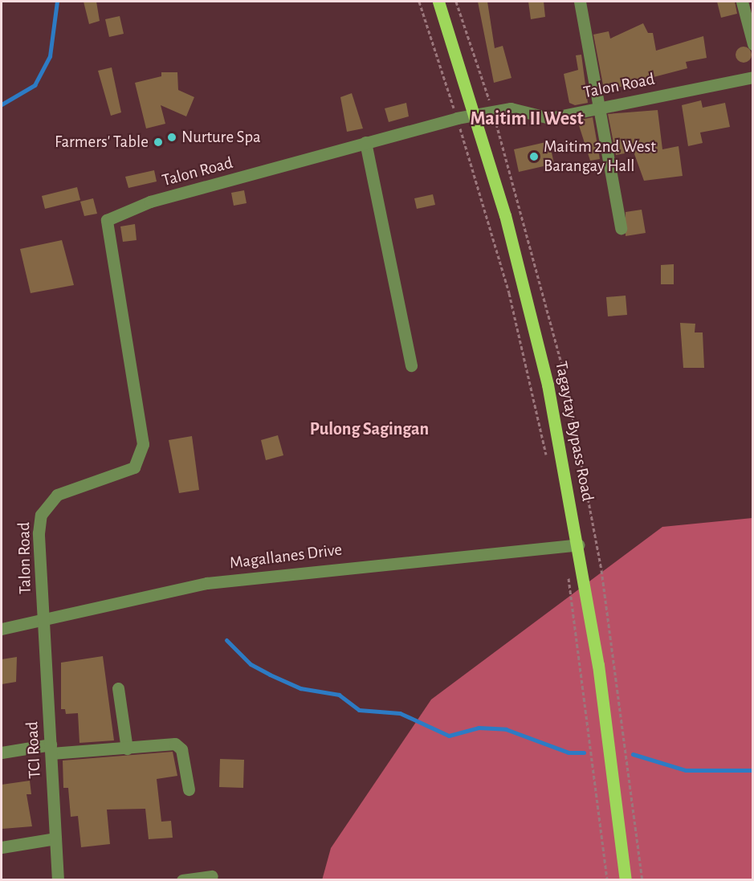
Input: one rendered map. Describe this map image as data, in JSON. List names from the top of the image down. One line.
{"streets":{"main road":["Tagaytay Bypass Road"],"street":["Talon Road","Magallanes Drive","TCI Road"]},"crossings":[["Talon Road","Tagaytay Bypass Road"],["Talon Road","Magallanes Drive"],["Talon Road","TCI Road"],["Tagaytay Bypass Road","Magallanes Drive"],["Magallanes Drive","TCI Road"]],"districts":["Maitim II West","Pulong Sagingan"],"places":["Nurture Spa","Farmers' Table","Maitim 2nd West Barangay Hall"]}
